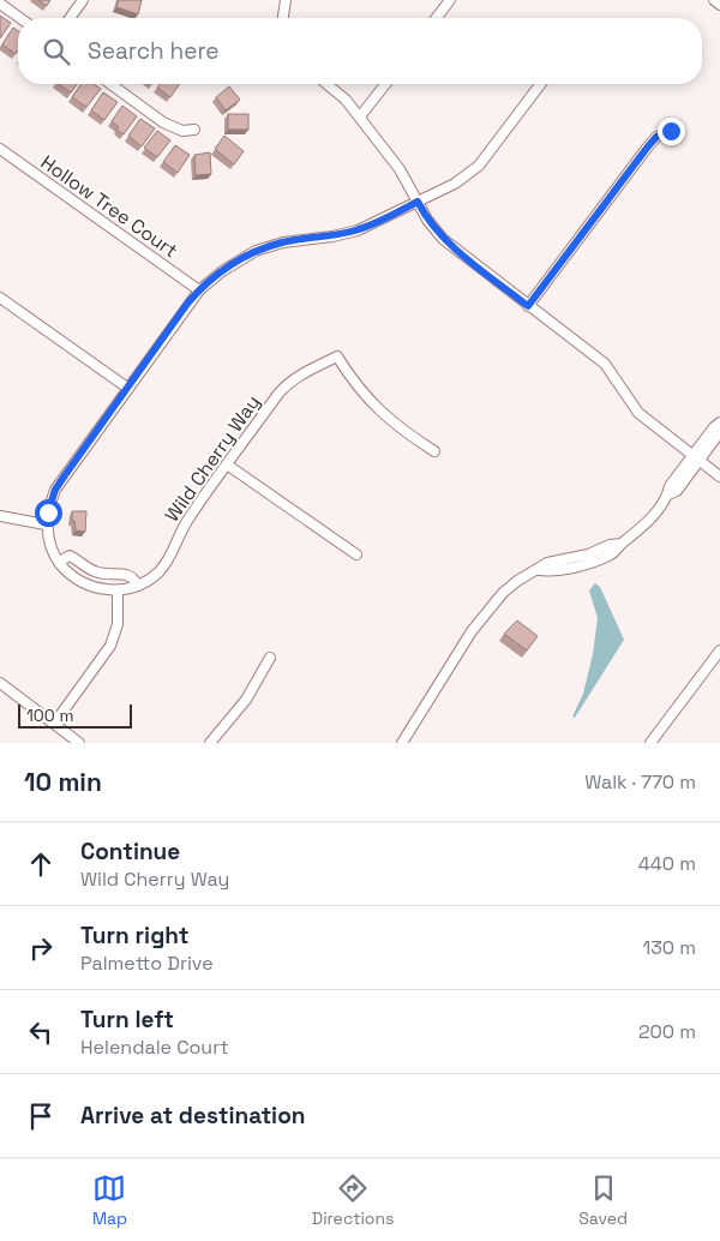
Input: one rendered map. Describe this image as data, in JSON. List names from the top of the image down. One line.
{"streets":{"street":["Hollow Tree Court","Wild Cherry Way"]},"scale_bar":"100 m","page":{"search":"Search here","scale":"100 m","heading":["10 min","Walk · 770 m"],"list":[["Continue","Wild Cherry Way","440 m"],["Turn right","Palmetto Drive","130 m"],["Turn left","Helendale Court","200 m"],"Arrive at destination"],"nav":["Map","Directions","Saved"]}}
